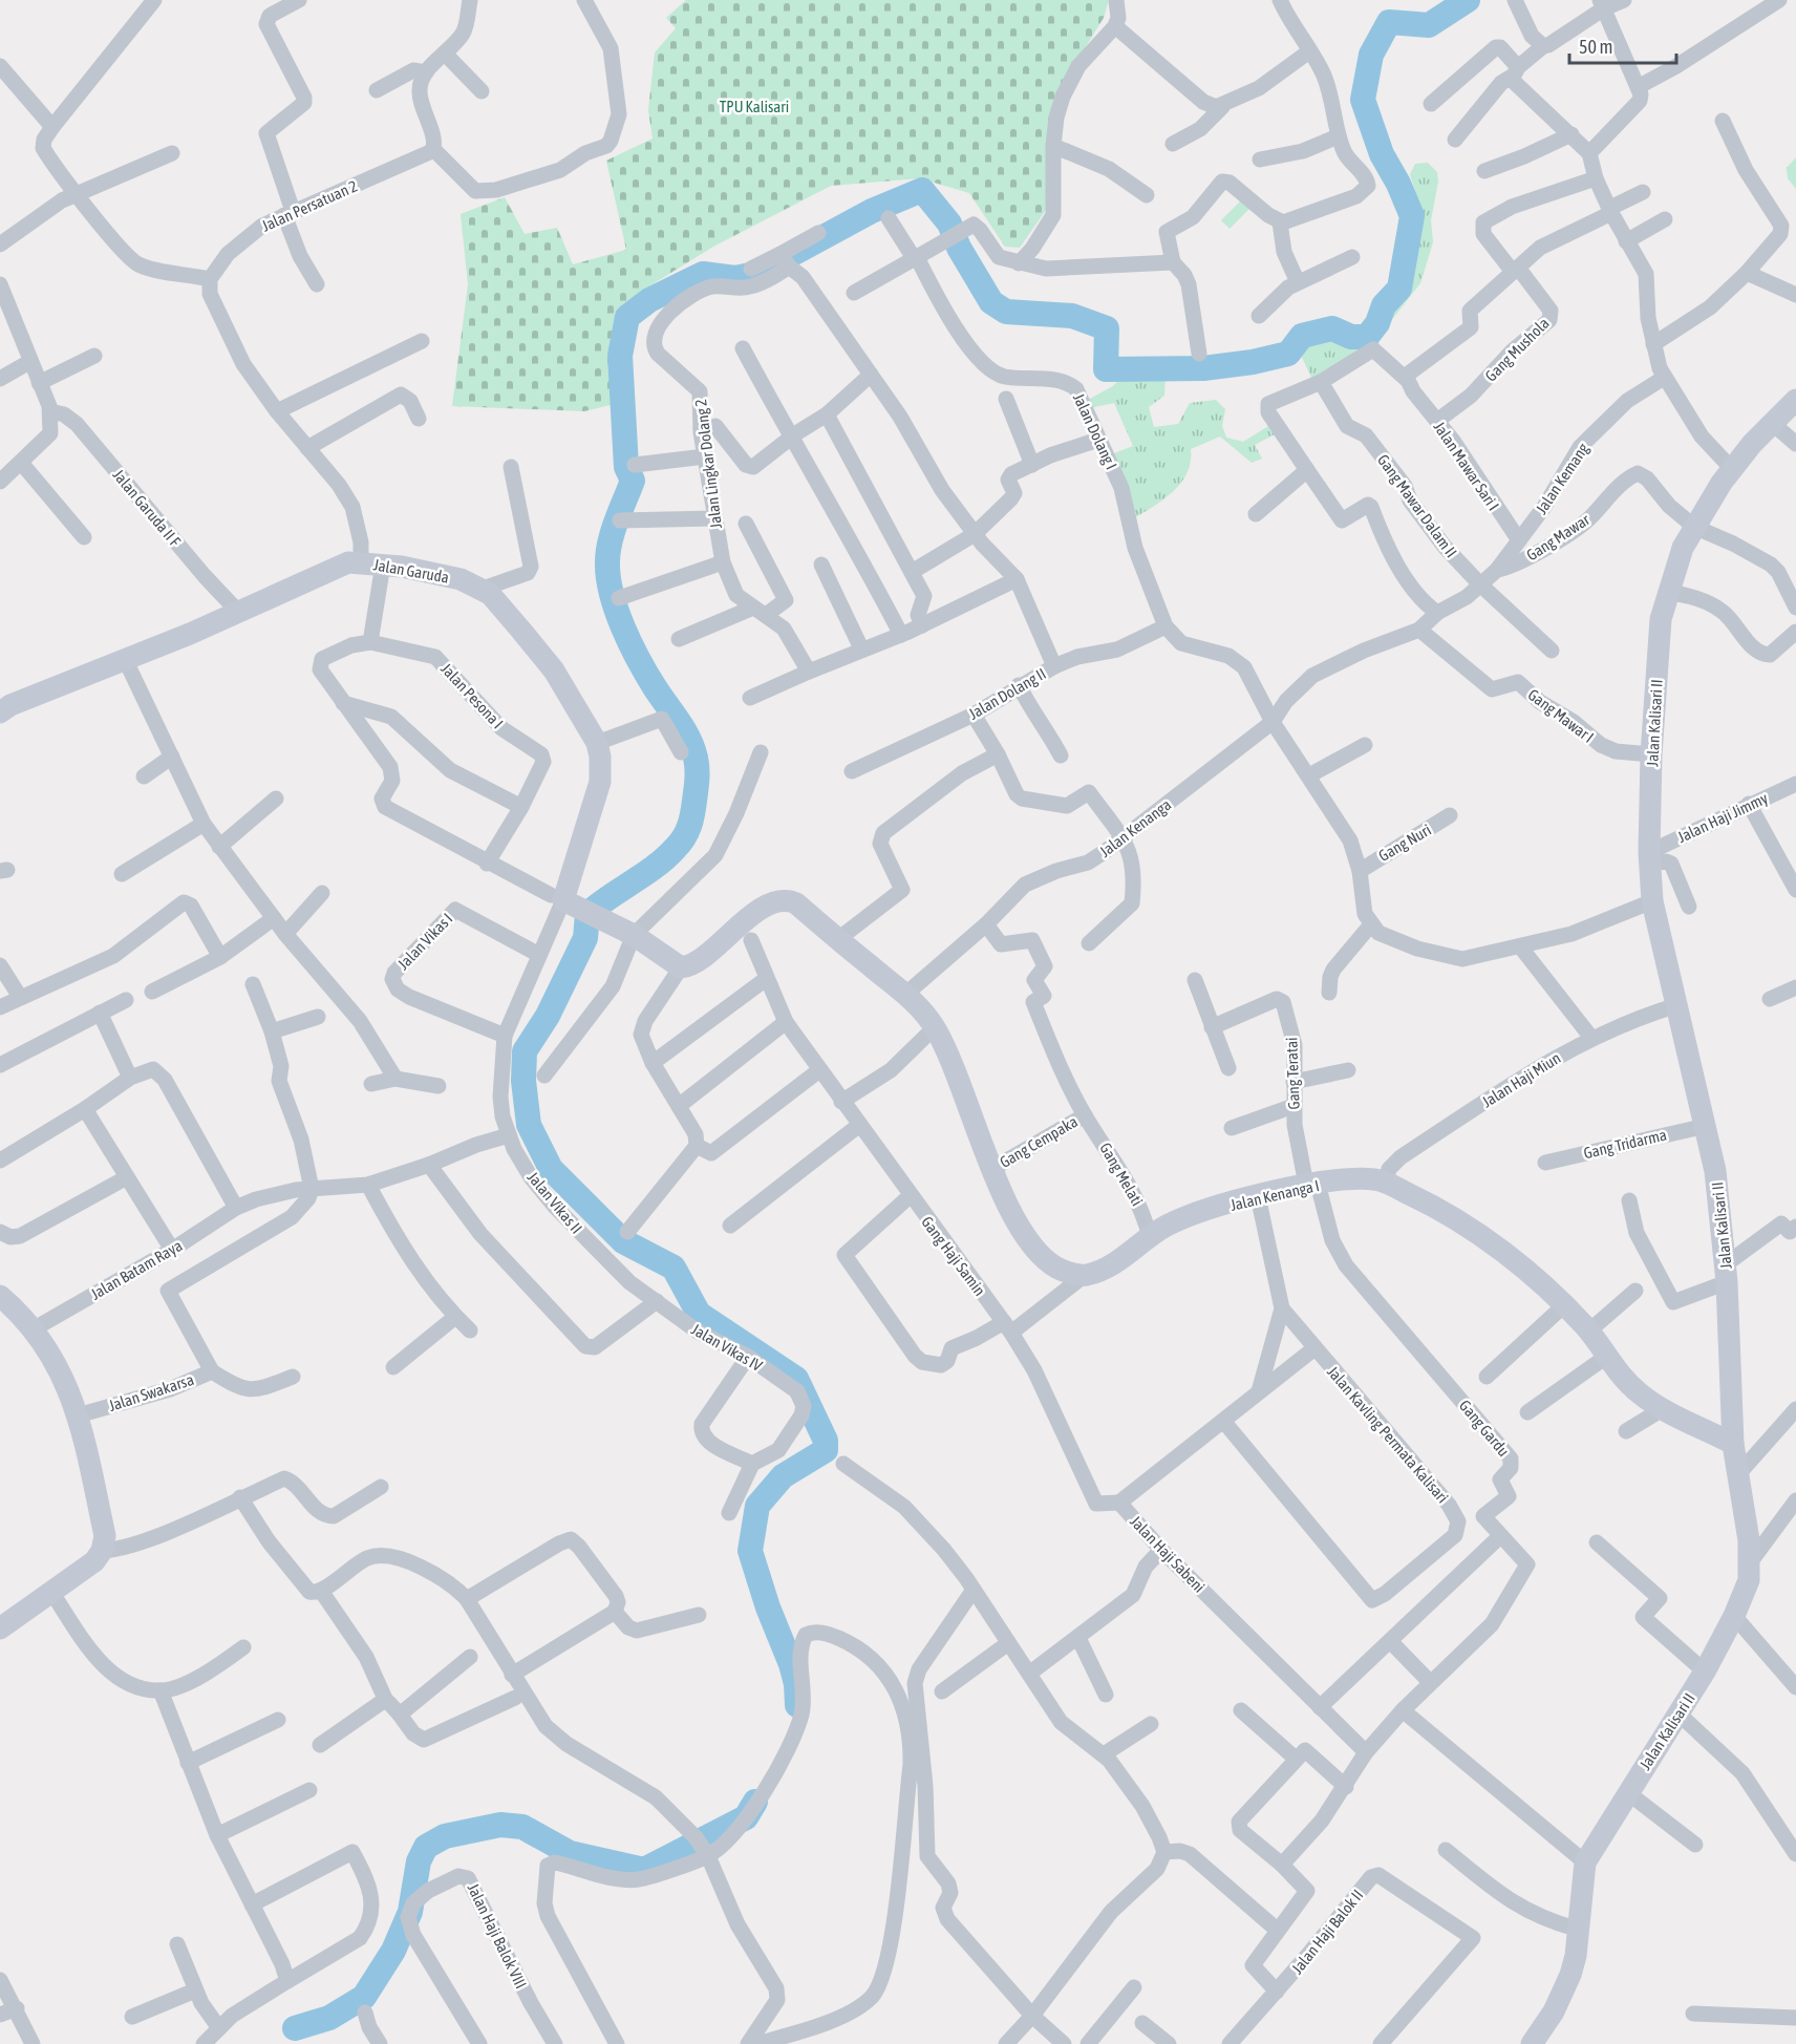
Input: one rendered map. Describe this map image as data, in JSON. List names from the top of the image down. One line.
{"streets":{"street":["Jalan Persatuan 2","Gang Mushola","Jalan Dolang I","Jalan Lingkar Dolang 2","Jalan Mawar Sari I","Jalan Kemang","Gang Mawar Dalam II","Jalan Garuda II F","Gang Mawar","Jalan Garuda","Jalan Dolang II","Jalan Pesona I","Gang Mawar I","Jalan Kalisari II","Jalan Haji Jimmy","Jalan Kenanga","Gang Nuri","Jalan Vikas I","Gang Teratai","Jalan Haji Miun","Gang Cempaka","Gang Tridarma","Gang Melati","Jalan Kenanga I","Jalan Vikas II","Gang Haji Samin","Jalan Batam Raya","Jalan Vikas IV","Jalan Swakarsa","Gang Gardu","Jalan Kavling Permata Kalisari","Jalan Haji Sabeni","Jalan Haji Balok II","Jalan Haji Balok VIII"]},"crossings":[["Gang Mushola","Jalan Mawar Sari I"],["Jalan Dolang I","Jalan Dolang II"],["Jalan Mawar Sari I","Jalan Kemang"],["Jalan Mawar Sari I","Gang Mawar Dalam II"],["Jalan Kemang","Gang Mawar Dalam II"],["Jalan Kemang","Gang Mawar"],["Jalan Kemang","Gang Mawar I"],["Jalan Kemang","Jalan Kenanga"],["Jalan Garuda II F","Jalan Garuda"],["Gang Mawar","Jalan Kalisari II"],["Jalan Garuda","Jalan Vikas II"],["Gang Mawar I","Jalan Kalisari II"],["Jalan Kalisari II","Jalan Haji Jimmy"],["Jalan Kalisari II","Jalan Haji Miun"],["Jalan Kalisari II","Gang Tridarma"],["Jalan Kenanga","Gang Melati"],["Jalan Vikas I","Jalan Vikas II"],["Gang Teratai","Jalan Kenanga I"],["Gang Teratai","Gang Gardu"],["Jalan Haji Miun","Jalan Kenanga I"],["Gang Cempaka","Gang Melati"],["Gang Melati","Jalan Kenanga I"],["Jalan Kenanga I","Gang Gardu"],["Jalan Vikas II","Jalan Batam Raya"],["Jalan Vikas II","Jalan Vikas IV"],["Gang Haji Samin","Jalan Haji Sabeni"],["Jalan Kavling Permata Kalisari","Jalan Haji Sabeni"]],"parks":["TPU Kalisari"],"scale_bar":"50 m"}
